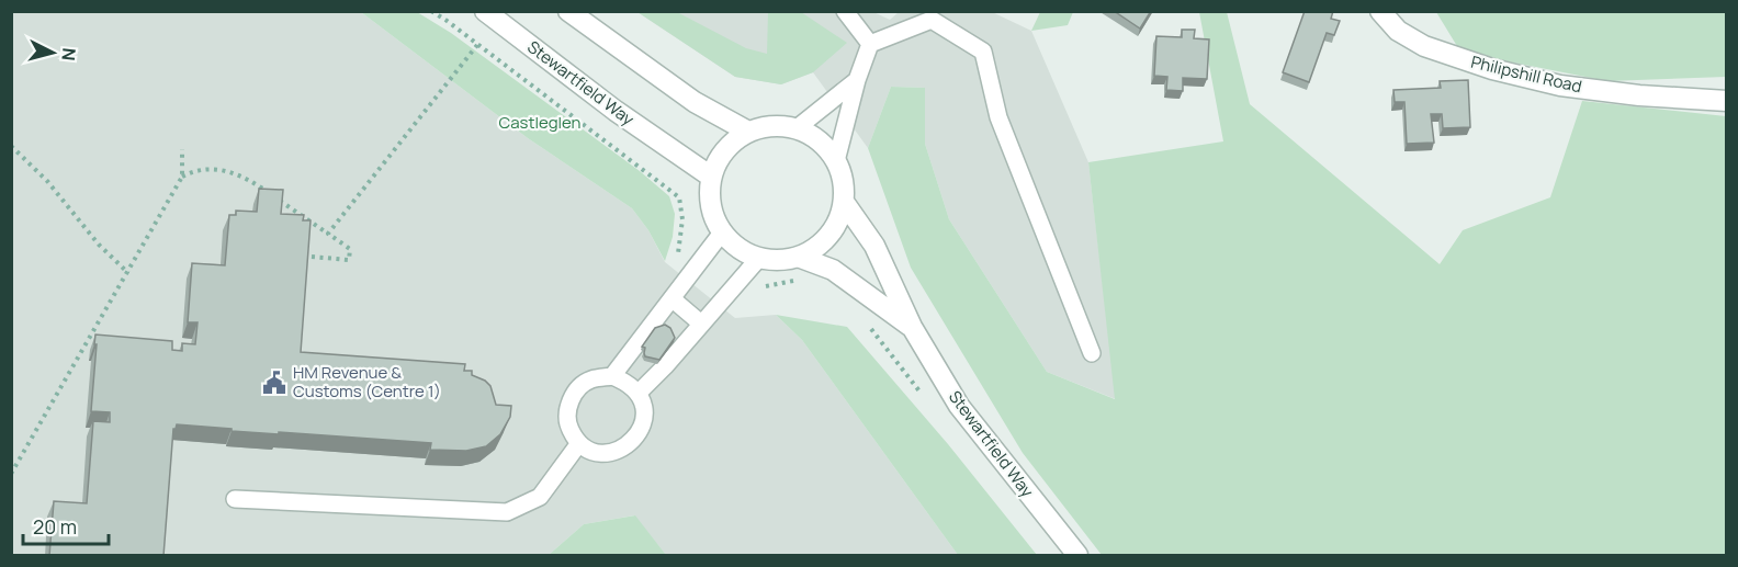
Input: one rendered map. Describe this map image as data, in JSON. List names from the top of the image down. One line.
{"streets":{"street":["Philipshill Road","Stewartfield Way"]},"parks":["Castleglen"],"places":{"public building":["HM Revenue & Customs (Centre 1)"]},"scale_bar":"20 m","north":"right"}
